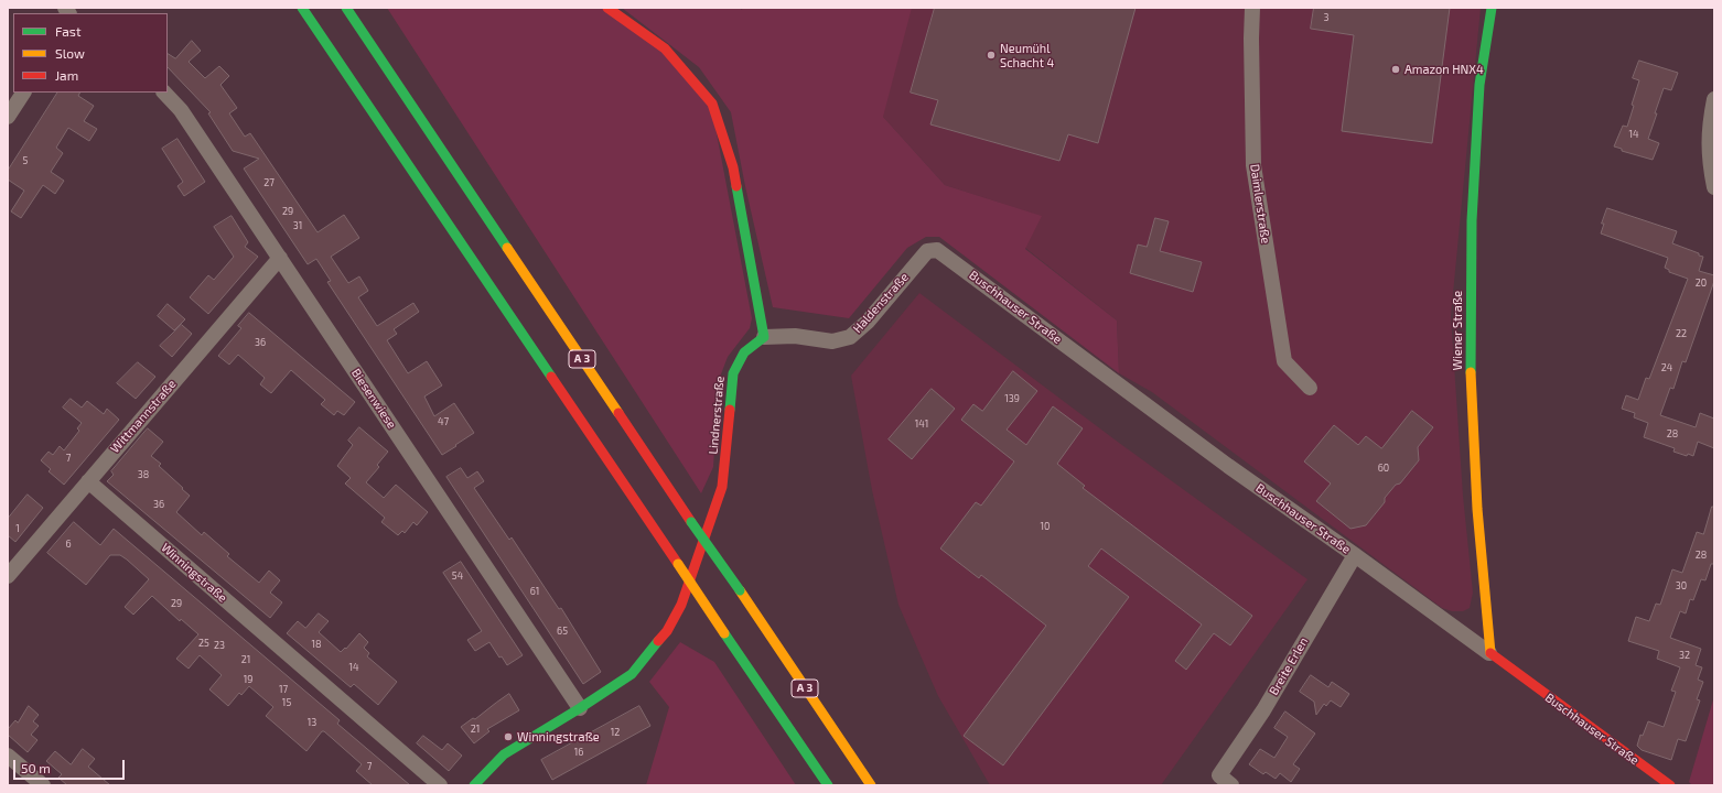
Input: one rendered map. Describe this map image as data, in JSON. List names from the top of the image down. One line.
{"streets":{"main road":["Buschhauser Straße","Wiener Straße","A 3","Lindnerstraße"],"street":["Daimlerstraße","Haldenstraße","Biesenwiese","Wittmannstraße","Winningstraße","Breite Erlen"]},"crossings":[["Haldenstraße","Buschhauser Straße"],["Haldenstraße","Lindnerstraße"],["Buschhauser Straße","Wiener Straße"],["Buschhauser Straße","Breite Erlen"],["Biesenwiese","Lindnerstraße"],["Biesenwiese","Wittmannstraße"],["Wittmannstraße","Winningstraße"]],"places":["Neumühl Schacht 4","Amazon HNX4","Winningstraße"],"house_numbers":["3","14","5","27","29","31","20","22","36","24","139","47","141","28","7","60","38","36","10","1","6","28","54","30","61","29","65","25","18","23","32","21","14","19","17","15","13","21","12","16","7"],"legend":["Fast","Slow","Jam"],"scale_bar":"50 m"}
